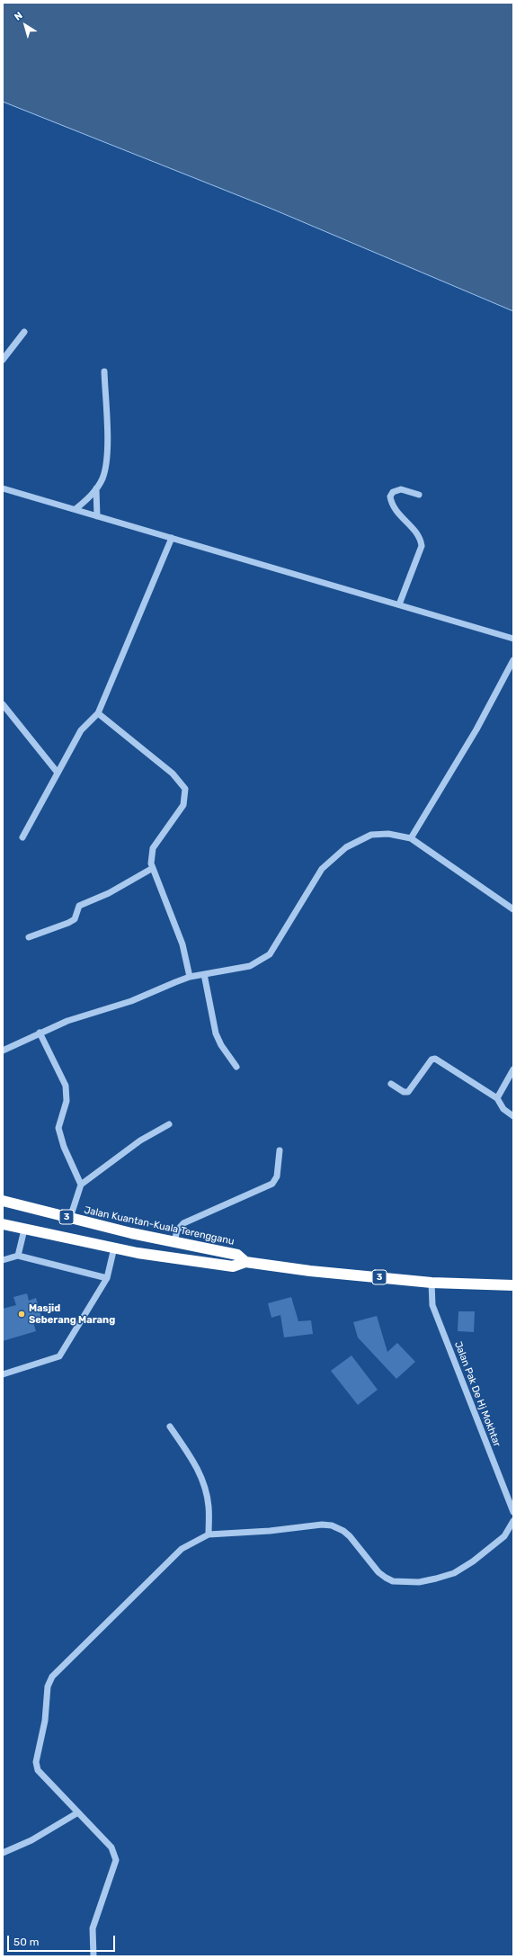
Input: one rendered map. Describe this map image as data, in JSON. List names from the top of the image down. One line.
{"streets":{"highway":["3","Jalan Kuantan-Kuala Terengganu"],"street":["Jalan Pak De Hj Mokhtar"]},"crossings":[["Jalan Kuantan-Kuala Terengganu","Jalan Pak De Hj Mokhtar"]],"places":["Masjid Seberang Marang"],"scale_bar":"50 m","north":"top left"}
